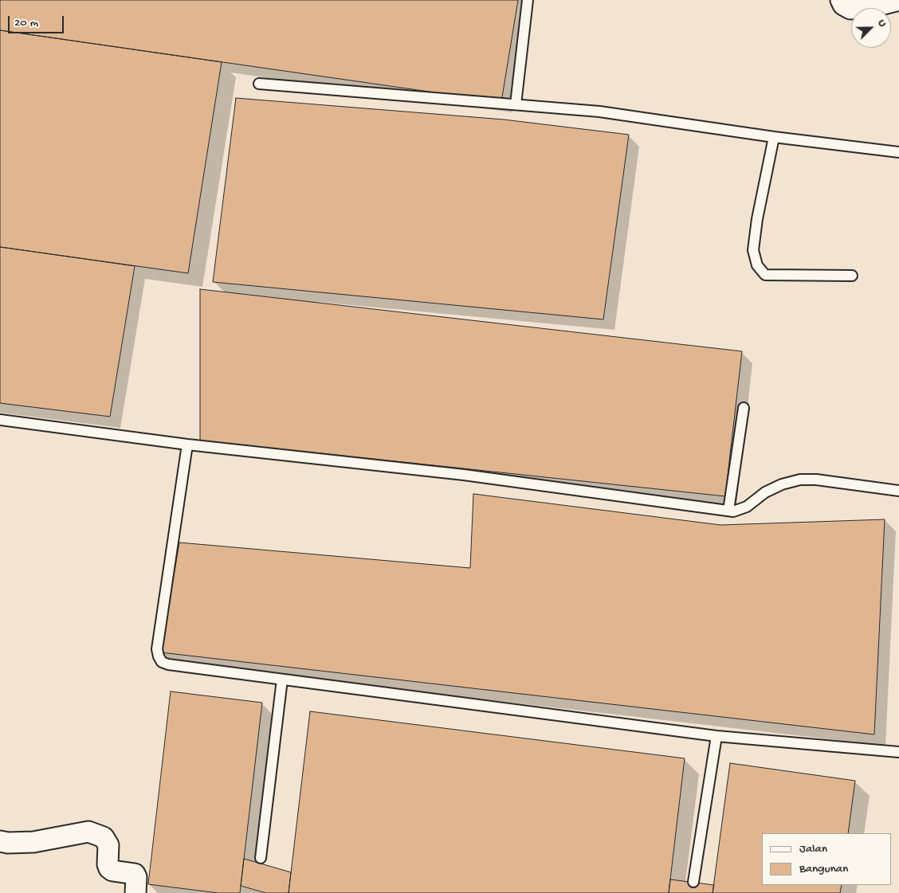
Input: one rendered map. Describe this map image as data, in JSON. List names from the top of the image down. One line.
{"legend":["Jalan","Bangunan"],"scale_bar":"20 m","north":"top right"}
